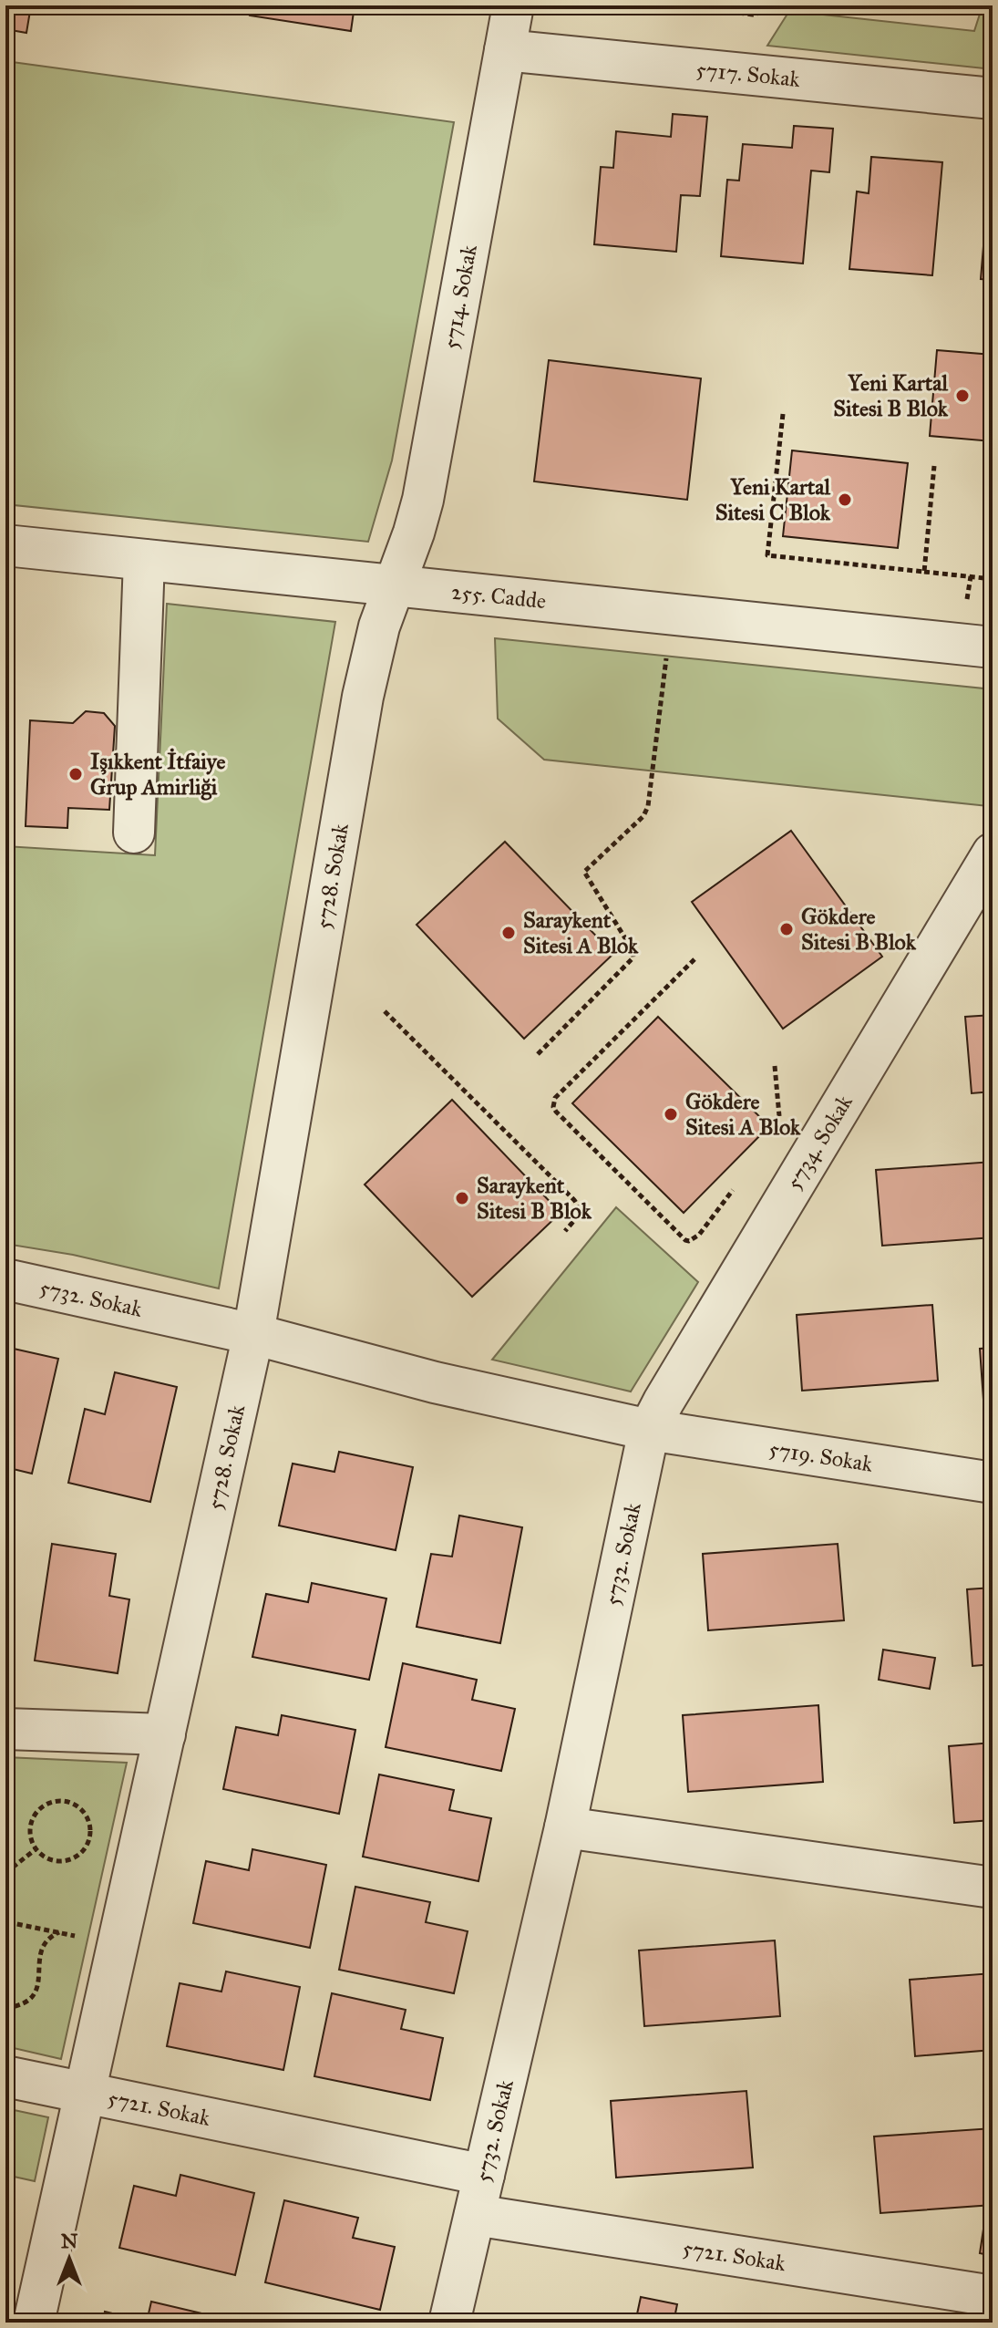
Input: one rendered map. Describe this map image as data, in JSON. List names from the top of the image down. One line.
{"streets":{"street":["5717. Sokak","5714. Sokak","255. Cadde","5728. Sokak","5734. Sokak","5732. Sokak","5719. Sokak","5721. Sokak"]},"crossings":[["5717. Sokak","5714. Sokak"],["5714. Sokak","255. Cadde"],["5714. Sokak","5728. Sokak"],["255. Cadde","5728. Sokak"],["5728. Sokak","5732. Sokak"],["5728. Sokak","5721. Sokak"],["5734. Sokak","5732. Sokak"],["5734. Sokak","5719. Sokak"],["5732. Sokak","5719. Sokak"],["5732. Sokak","5721. Sokak"]],"places":["Yeni Kartal Sitesi B Blok","Yeni Kartal Sitesi C Blok","Işıkkent İtfaiye Grup Amirliği","Gökdere Sitesi B Blok","Saraykent Sitesi A Blok","Gökdere Sitesi A Blok","Saraykent Sitesi B Blok"],"north":"top"}
